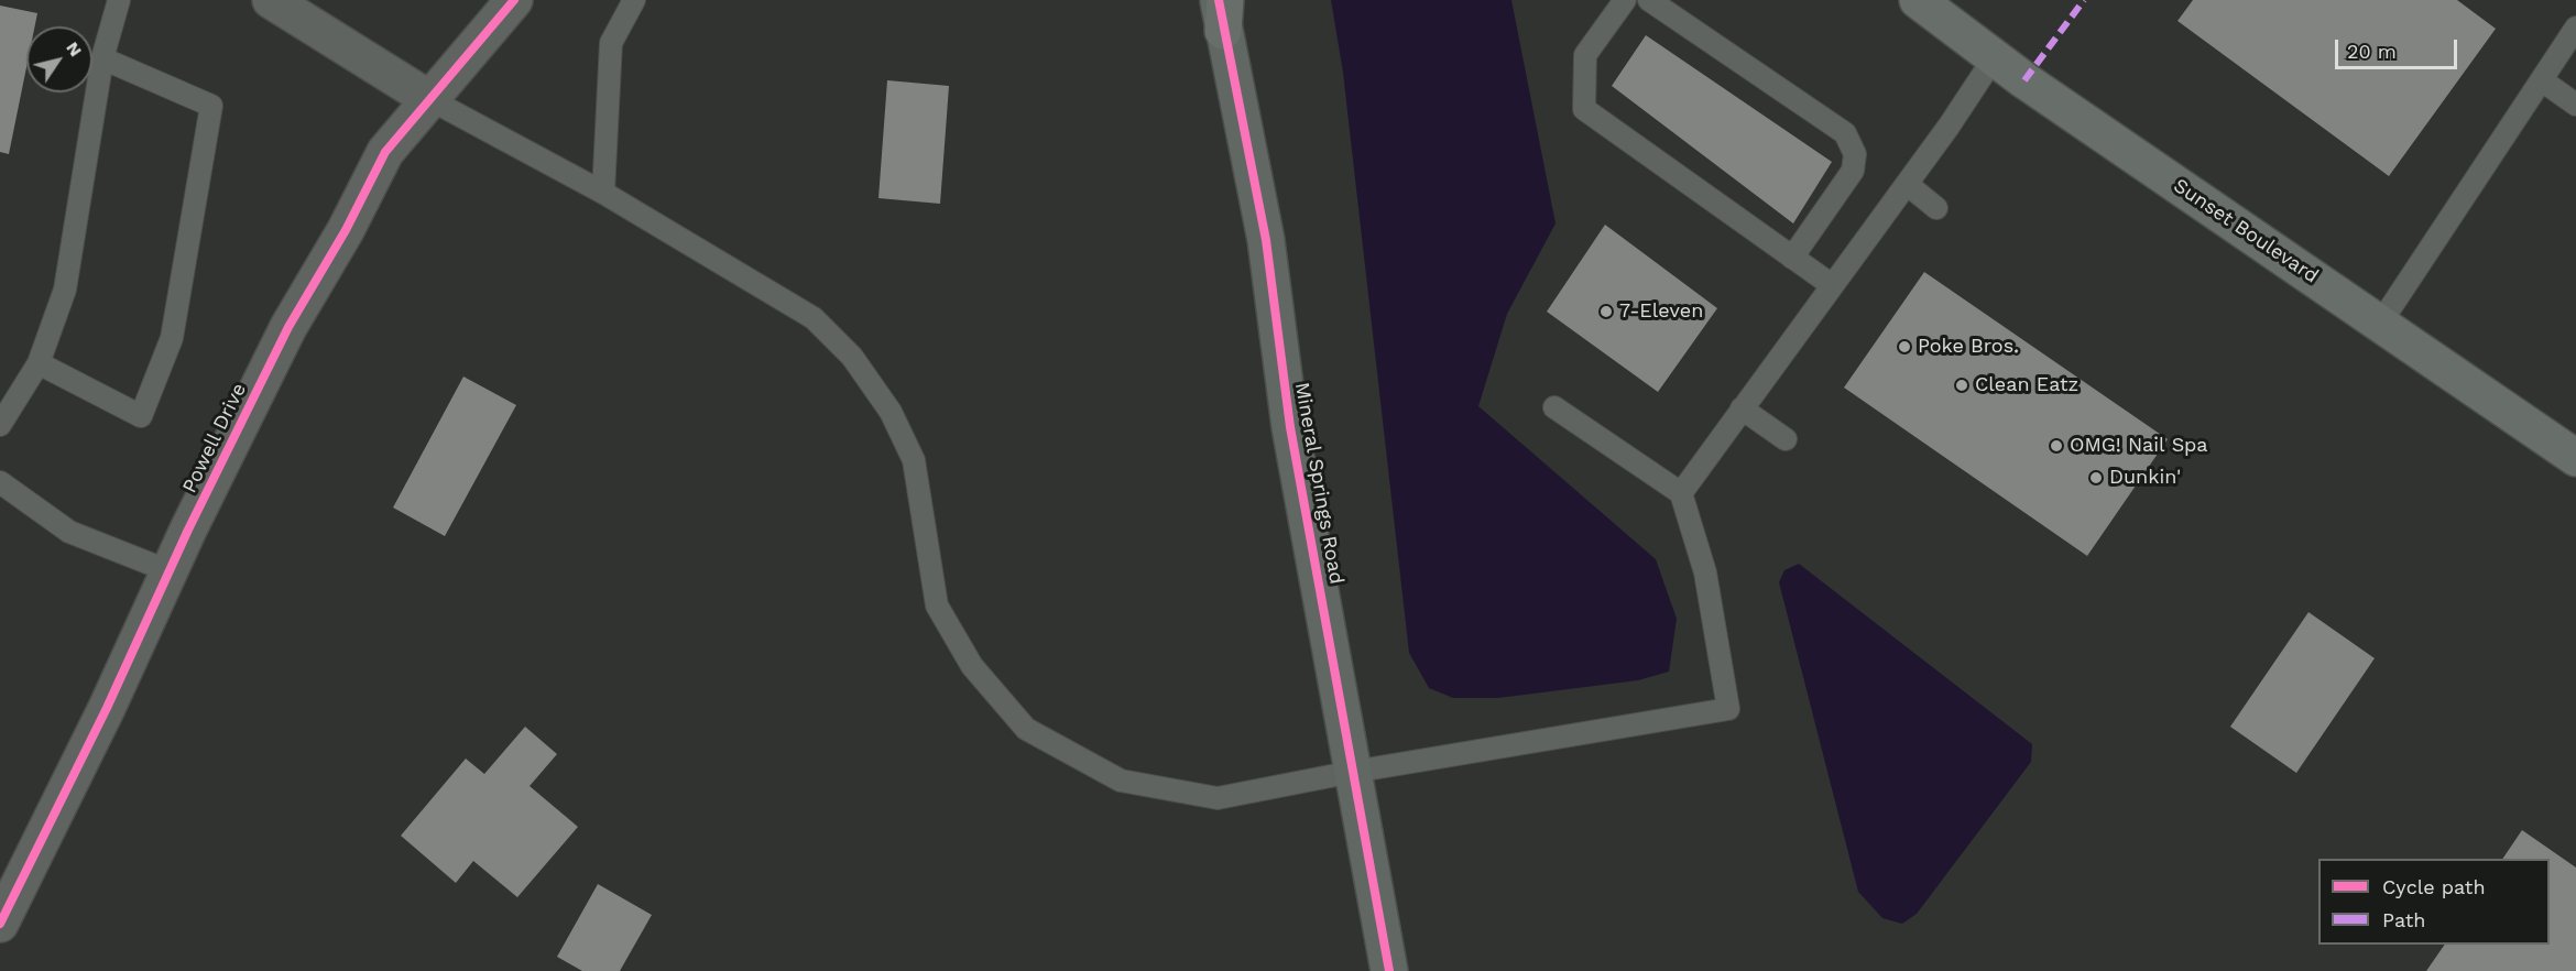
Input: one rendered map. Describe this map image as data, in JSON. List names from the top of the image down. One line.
{"streets":{"main road":["Sunset Boulevard"],"street":["Powell Drive","Mineral Springs Road"]},"places":["7-Eleven","Poke Bros.","Clean Eatz","OMG! Nail Spa","Dunkin'"],"legend":["Cycle path","Path"],"scale_bar":"20 m","north":"top right"}
